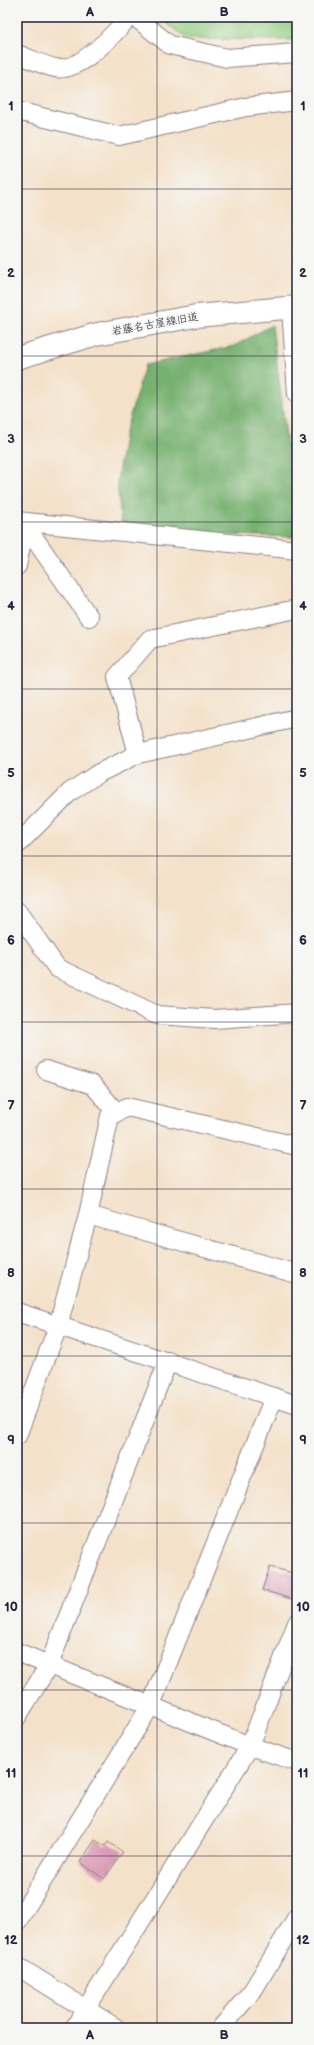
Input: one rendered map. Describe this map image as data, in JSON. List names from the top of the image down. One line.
{"streets":{"street":["岩藤名古屋線旧道"]},"grid":{"columns":["A","B"],"rows":["1","2","3","4","5","6","7","8","9","10","11","12"]}}
